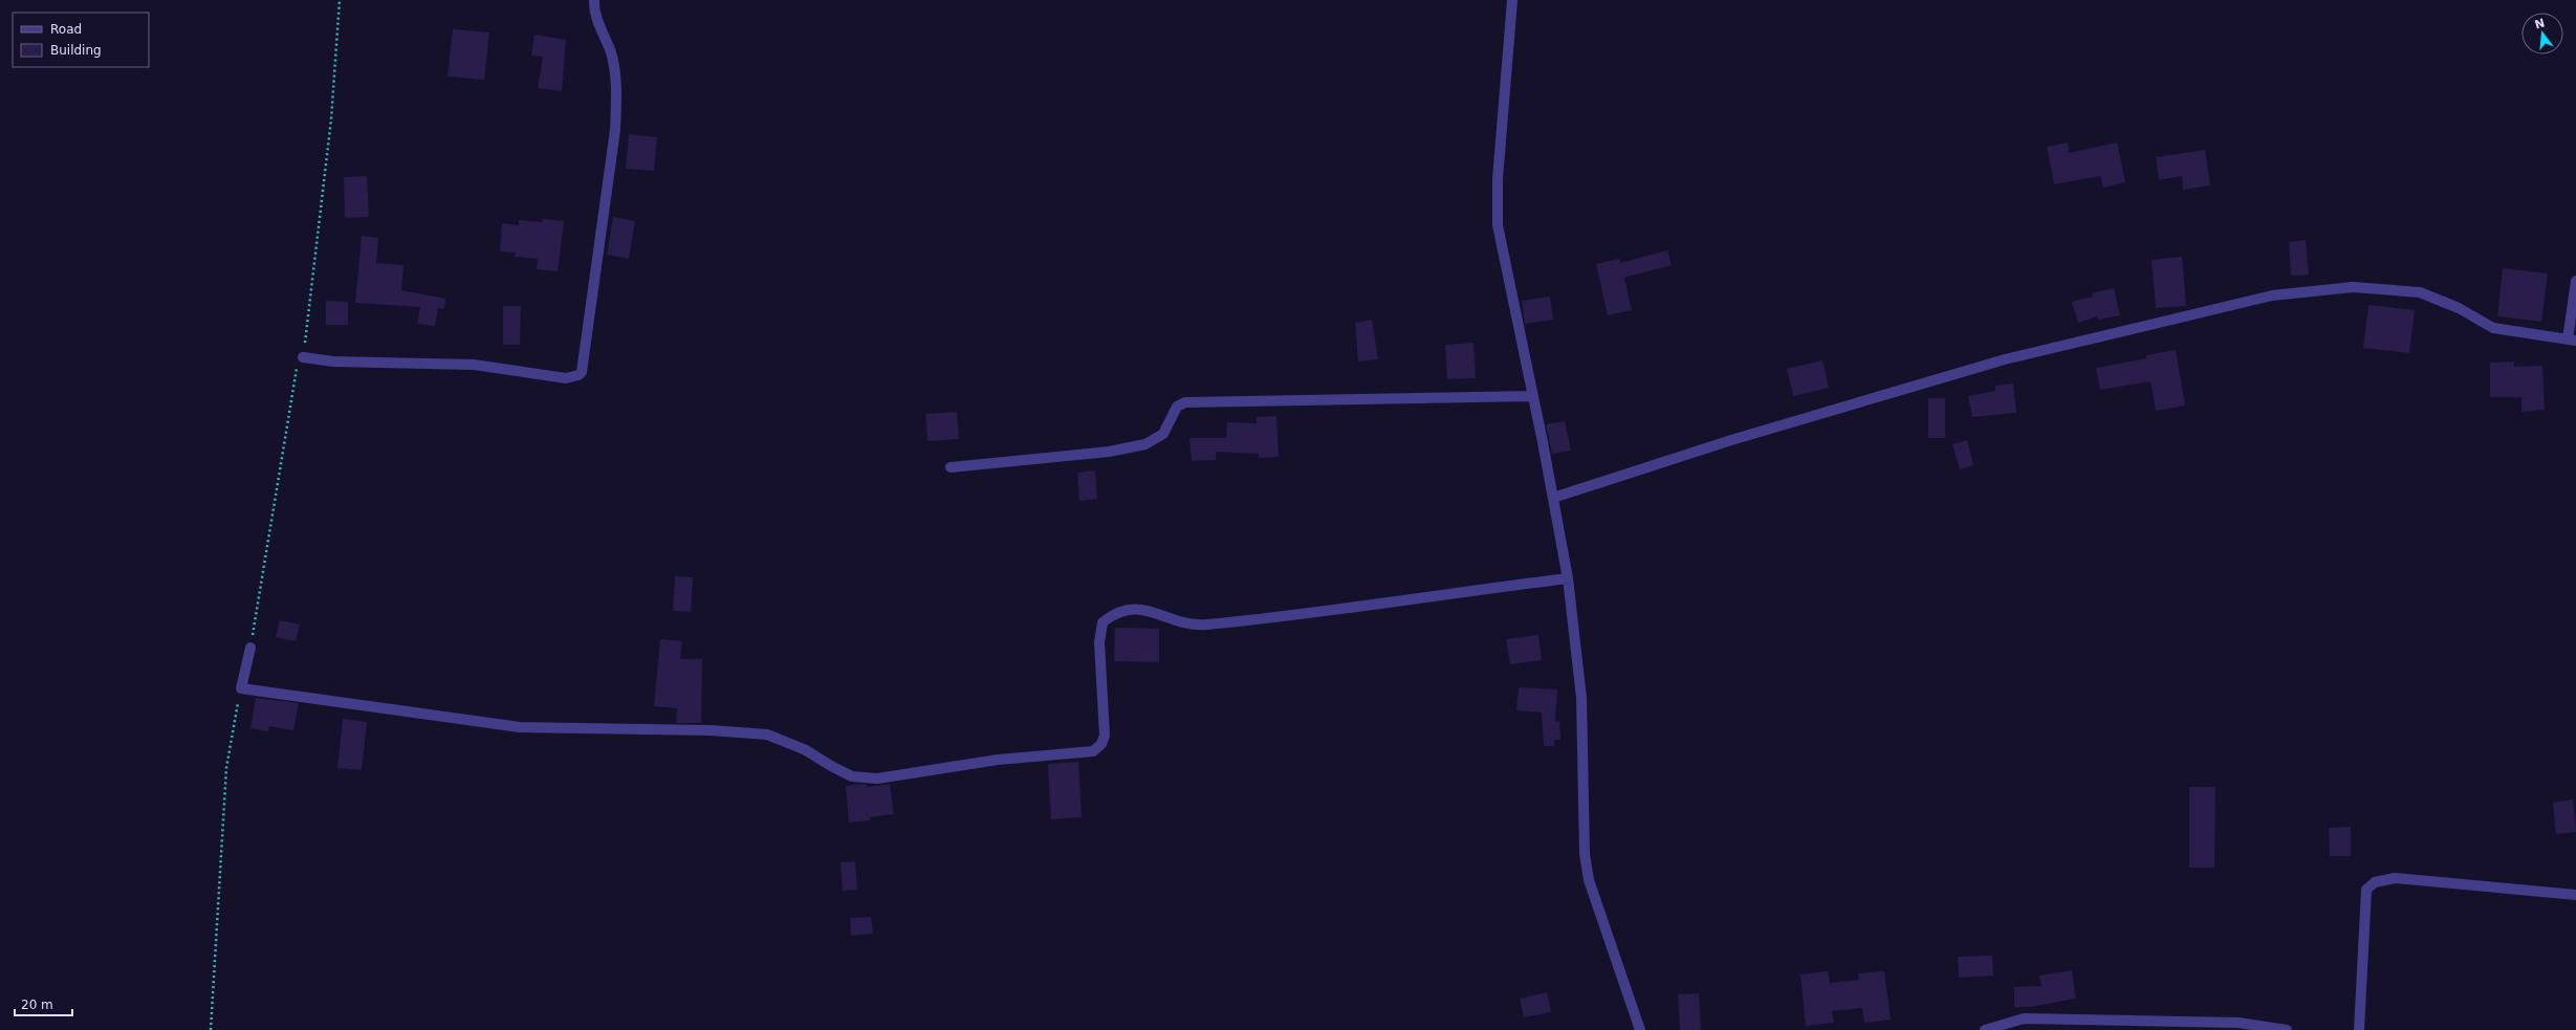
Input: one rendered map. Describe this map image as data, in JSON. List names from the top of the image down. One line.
{"legend":["Road","Building"],"scale_bar":"20 m","north":"top"}
